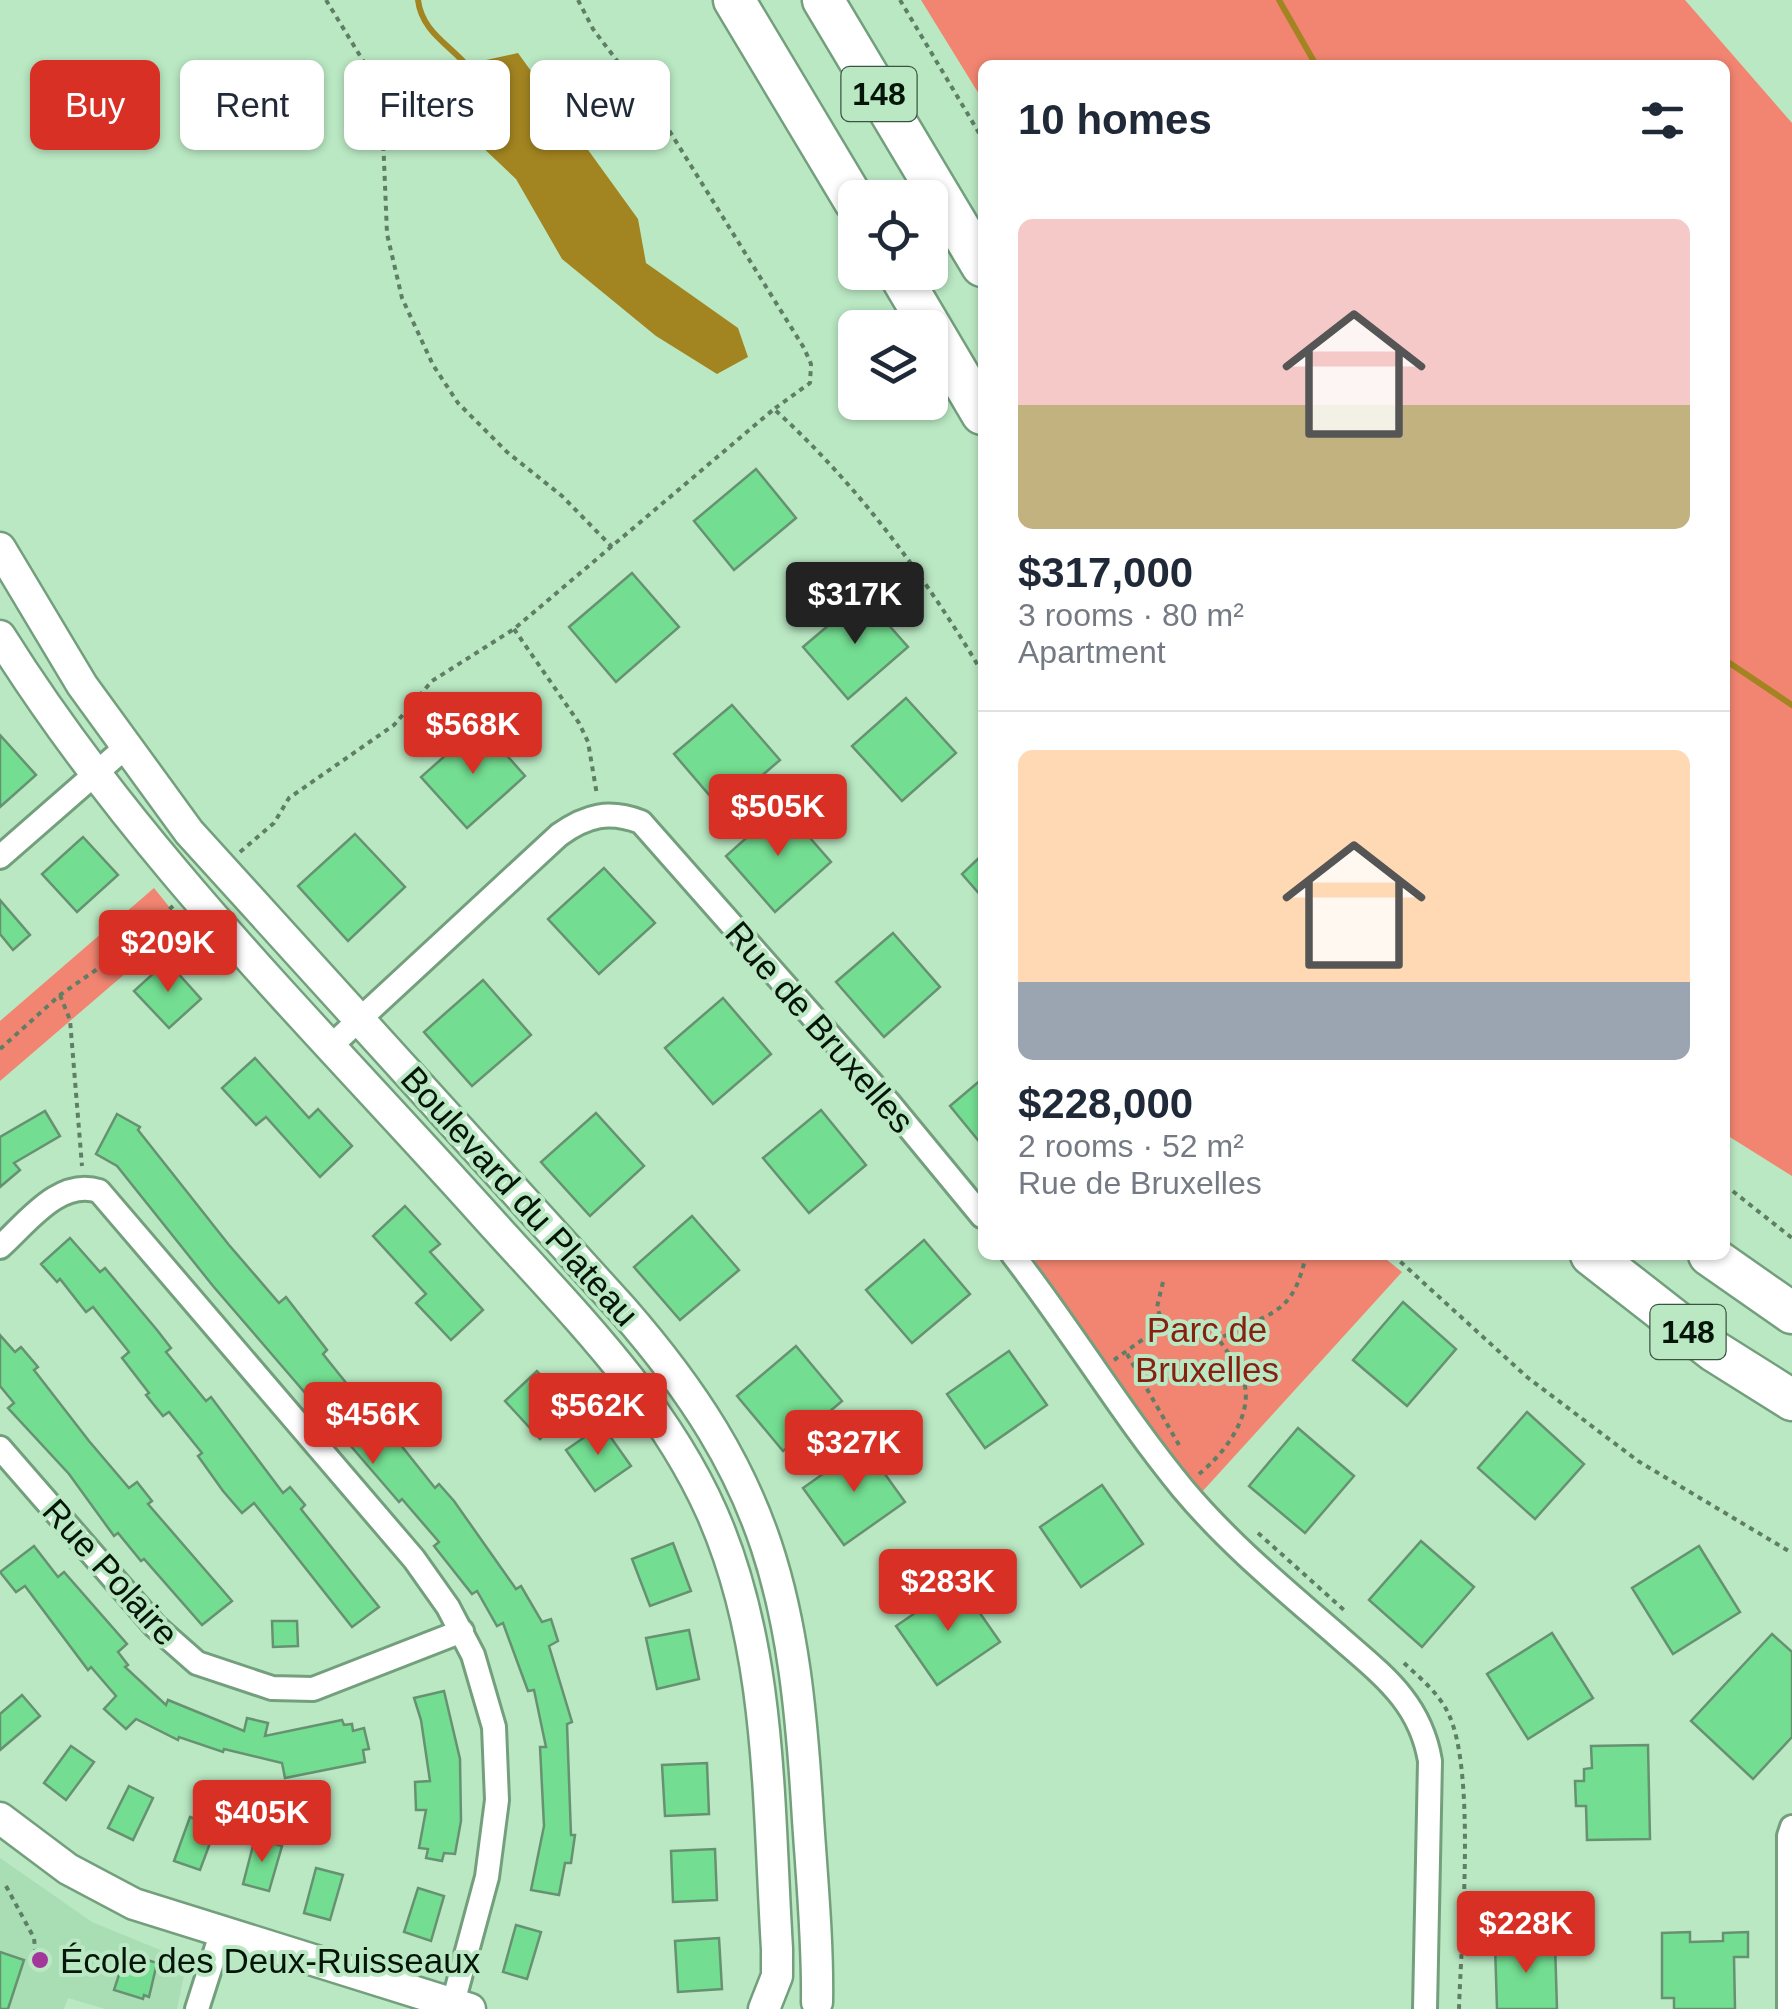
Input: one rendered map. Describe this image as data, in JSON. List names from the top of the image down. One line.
{"streets":{"highway":["148"],"main road":["Boulevard du Plateau"],"street":["Rue de Bruxelles","Rue Polaire"]},"parks":["Parc de Bruxelles"],"places":["École des Deux-Ruisseaux"],"page":{"chip":["Buy","Rent","Filters","New"],"heading":"10 homes","list":[{"name":"$317,000","note":"3 rooms · 80 m² · Apartment"},{"name":"$228,000","note":"2 rooms · 52 m² · Rue de Bruxelles"}],"price":["$317K","$568K","$505K","$209K","$562K","$456K","$327K","$283K","$405K","$228K"]}}
